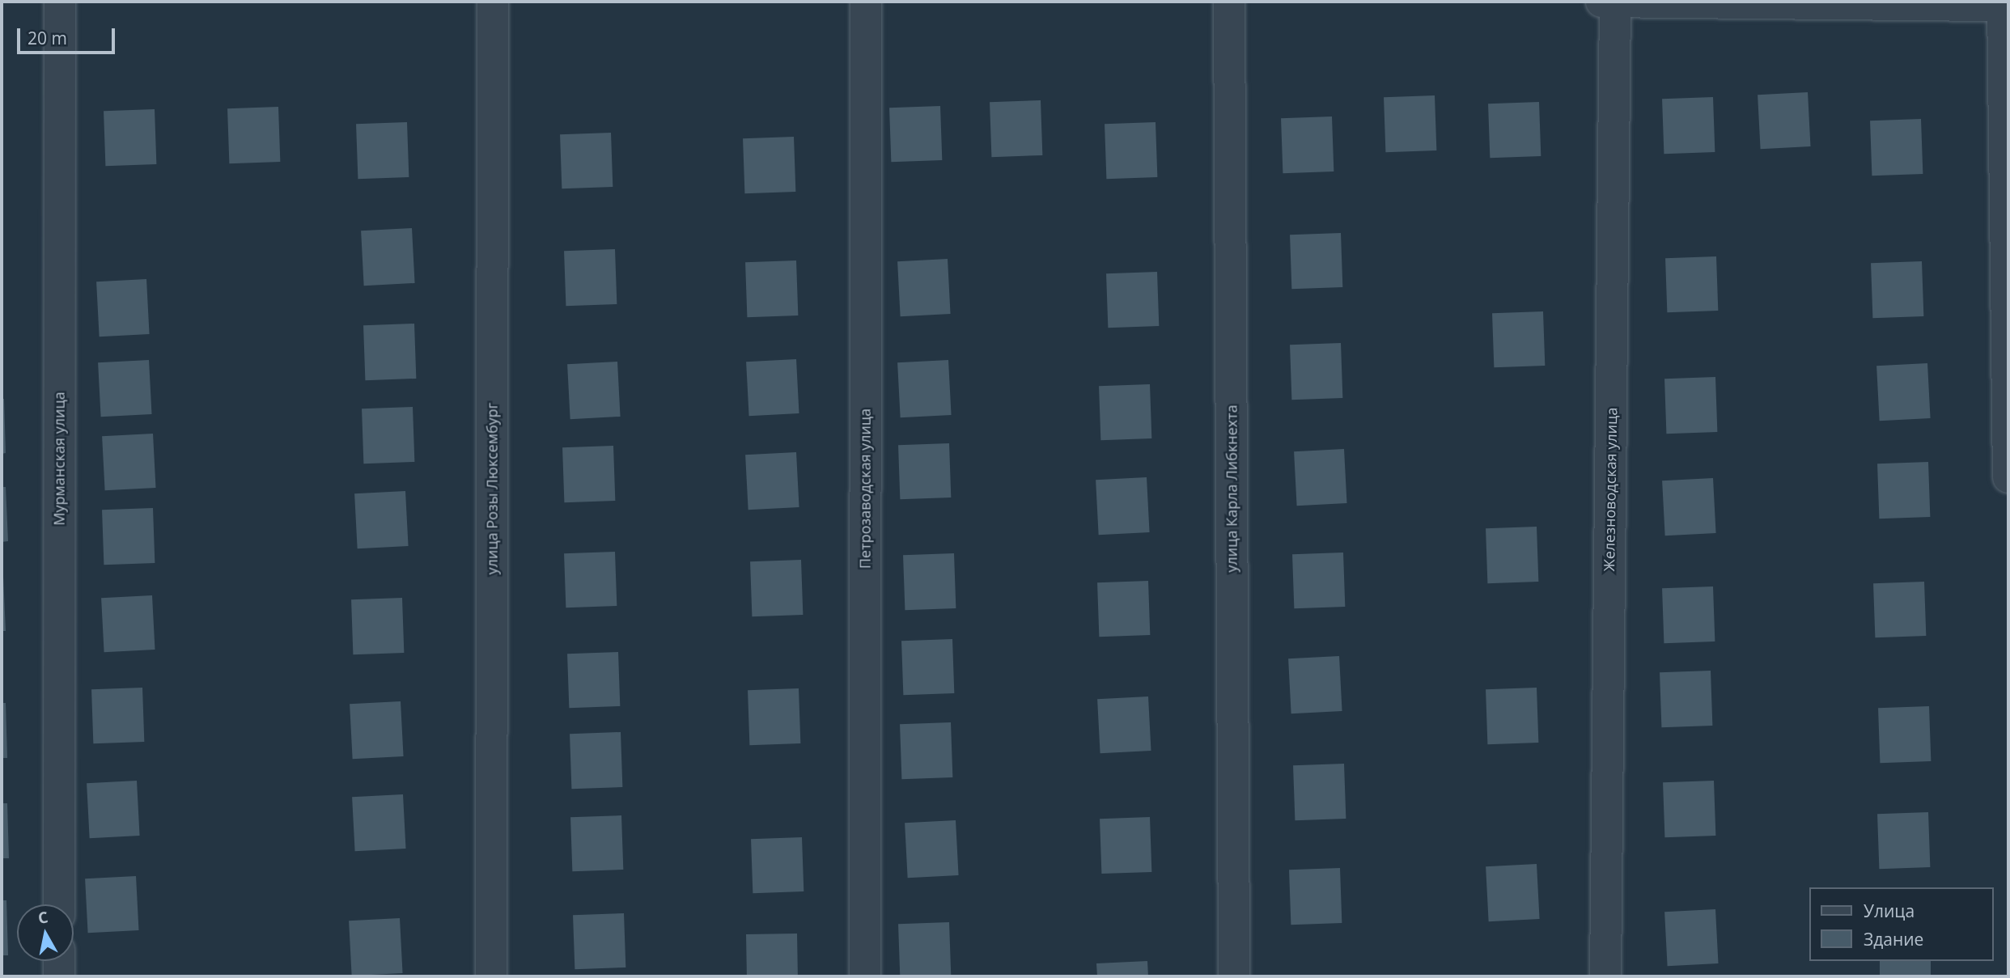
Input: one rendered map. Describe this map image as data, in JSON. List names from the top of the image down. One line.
{"streets":{"street":["Мурманская улица","улица Розы Люксембург","Петрозаводская улица","улица Карла Либкнехта","Железноводская улица"]},"legend":["Улица","Здание"],"scale_bar":"20 m","north":"top"}
